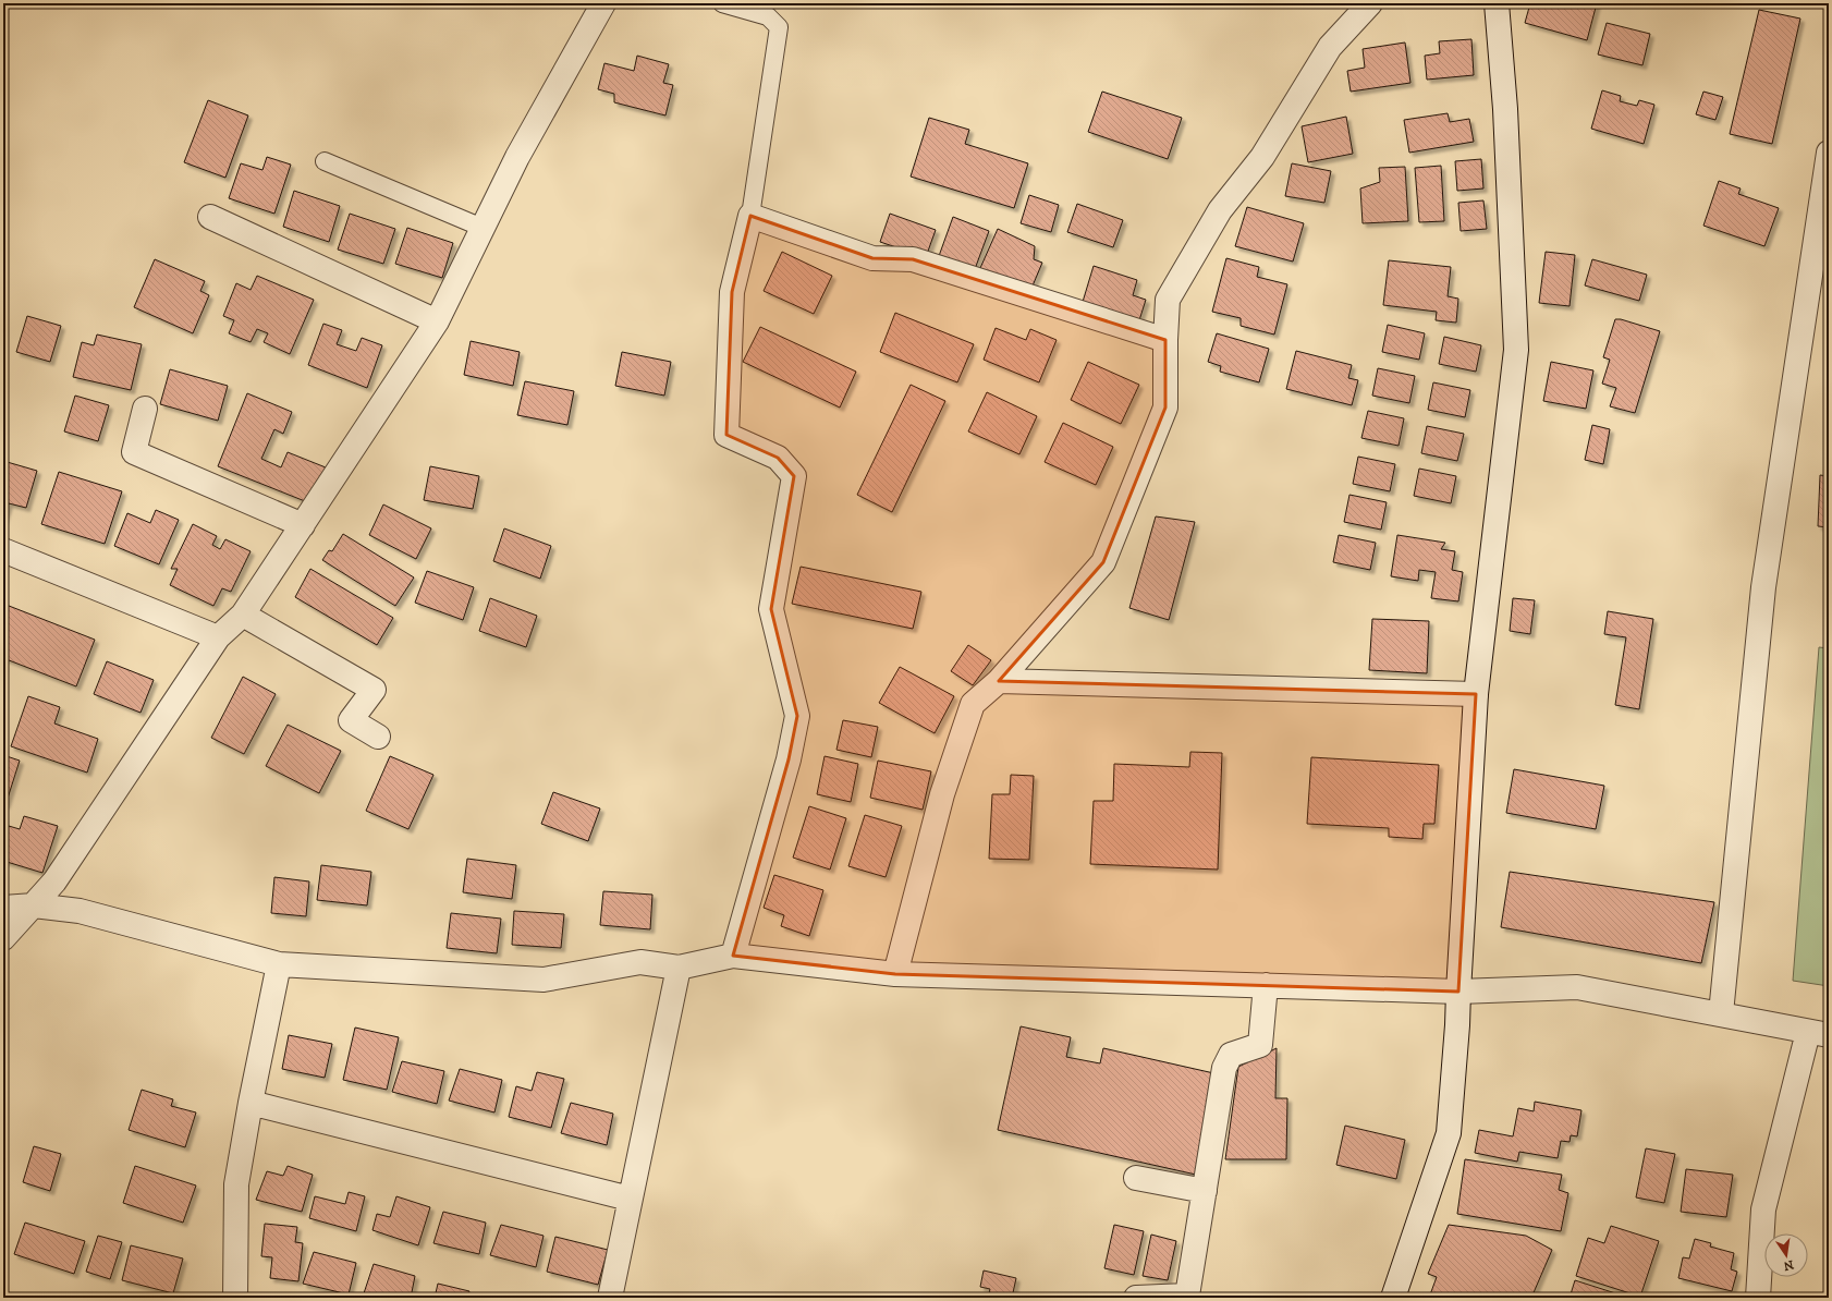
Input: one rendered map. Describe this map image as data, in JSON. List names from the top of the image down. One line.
{"north":"bottom"}
